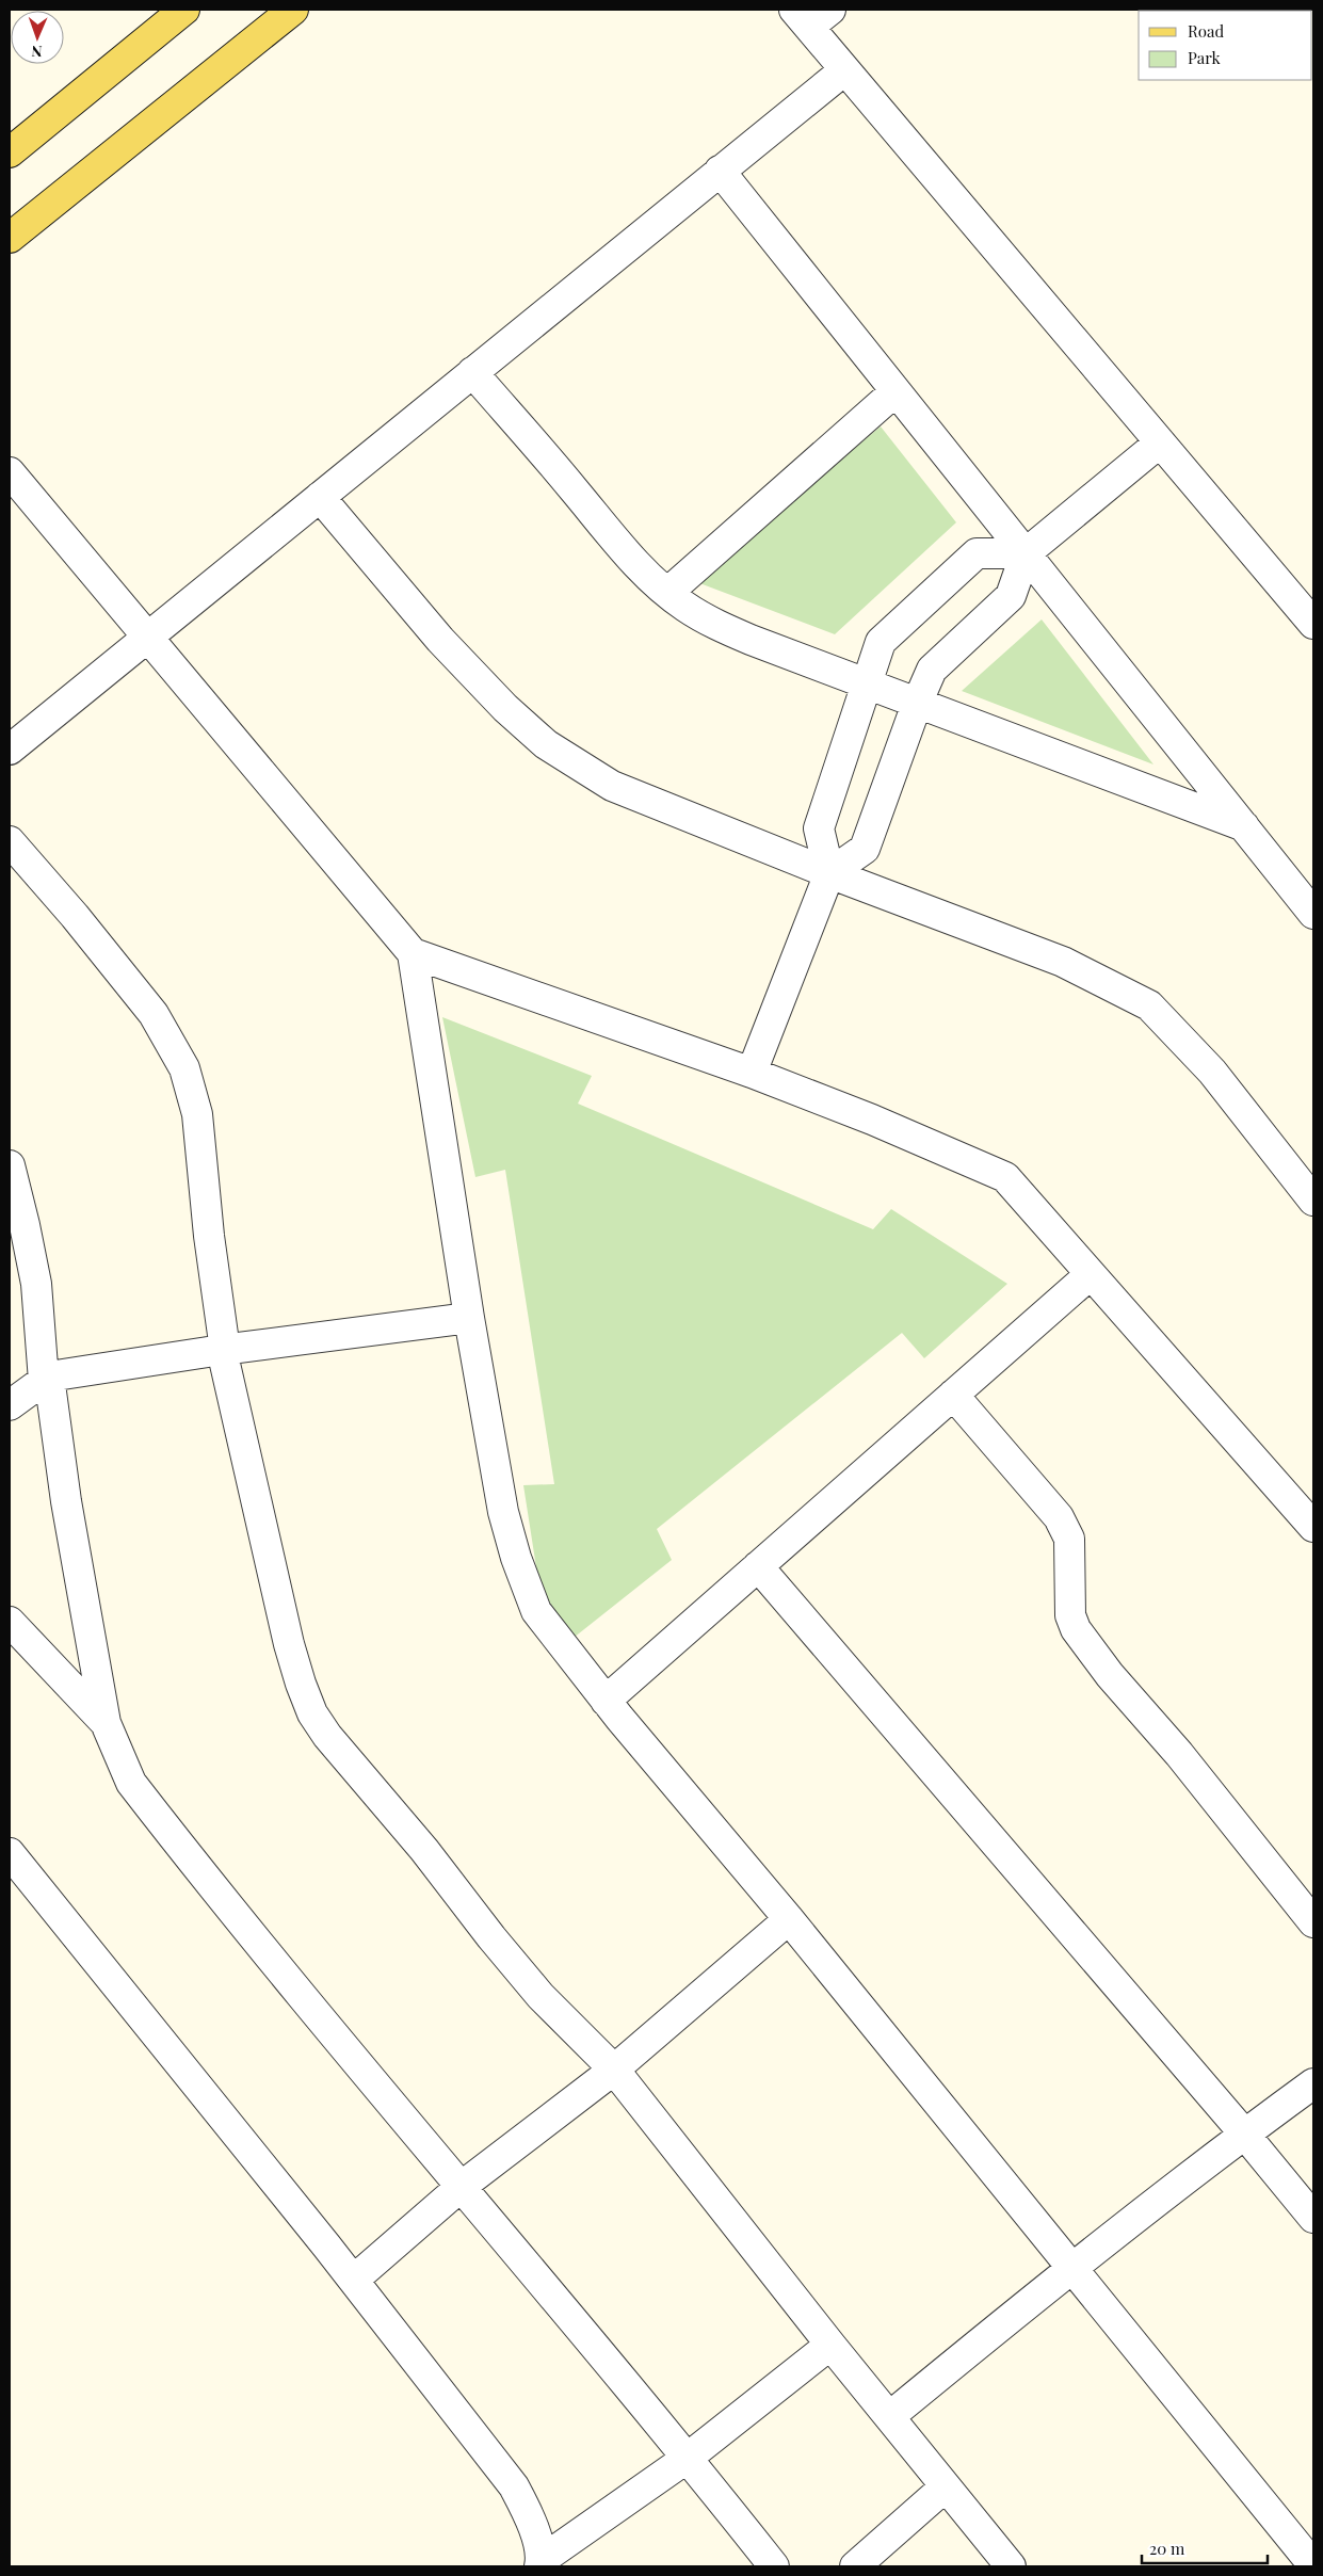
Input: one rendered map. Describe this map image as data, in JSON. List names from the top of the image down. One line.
{"legend":["Road","Park"],"scale_bar":"20 m","north":"bottom"}
